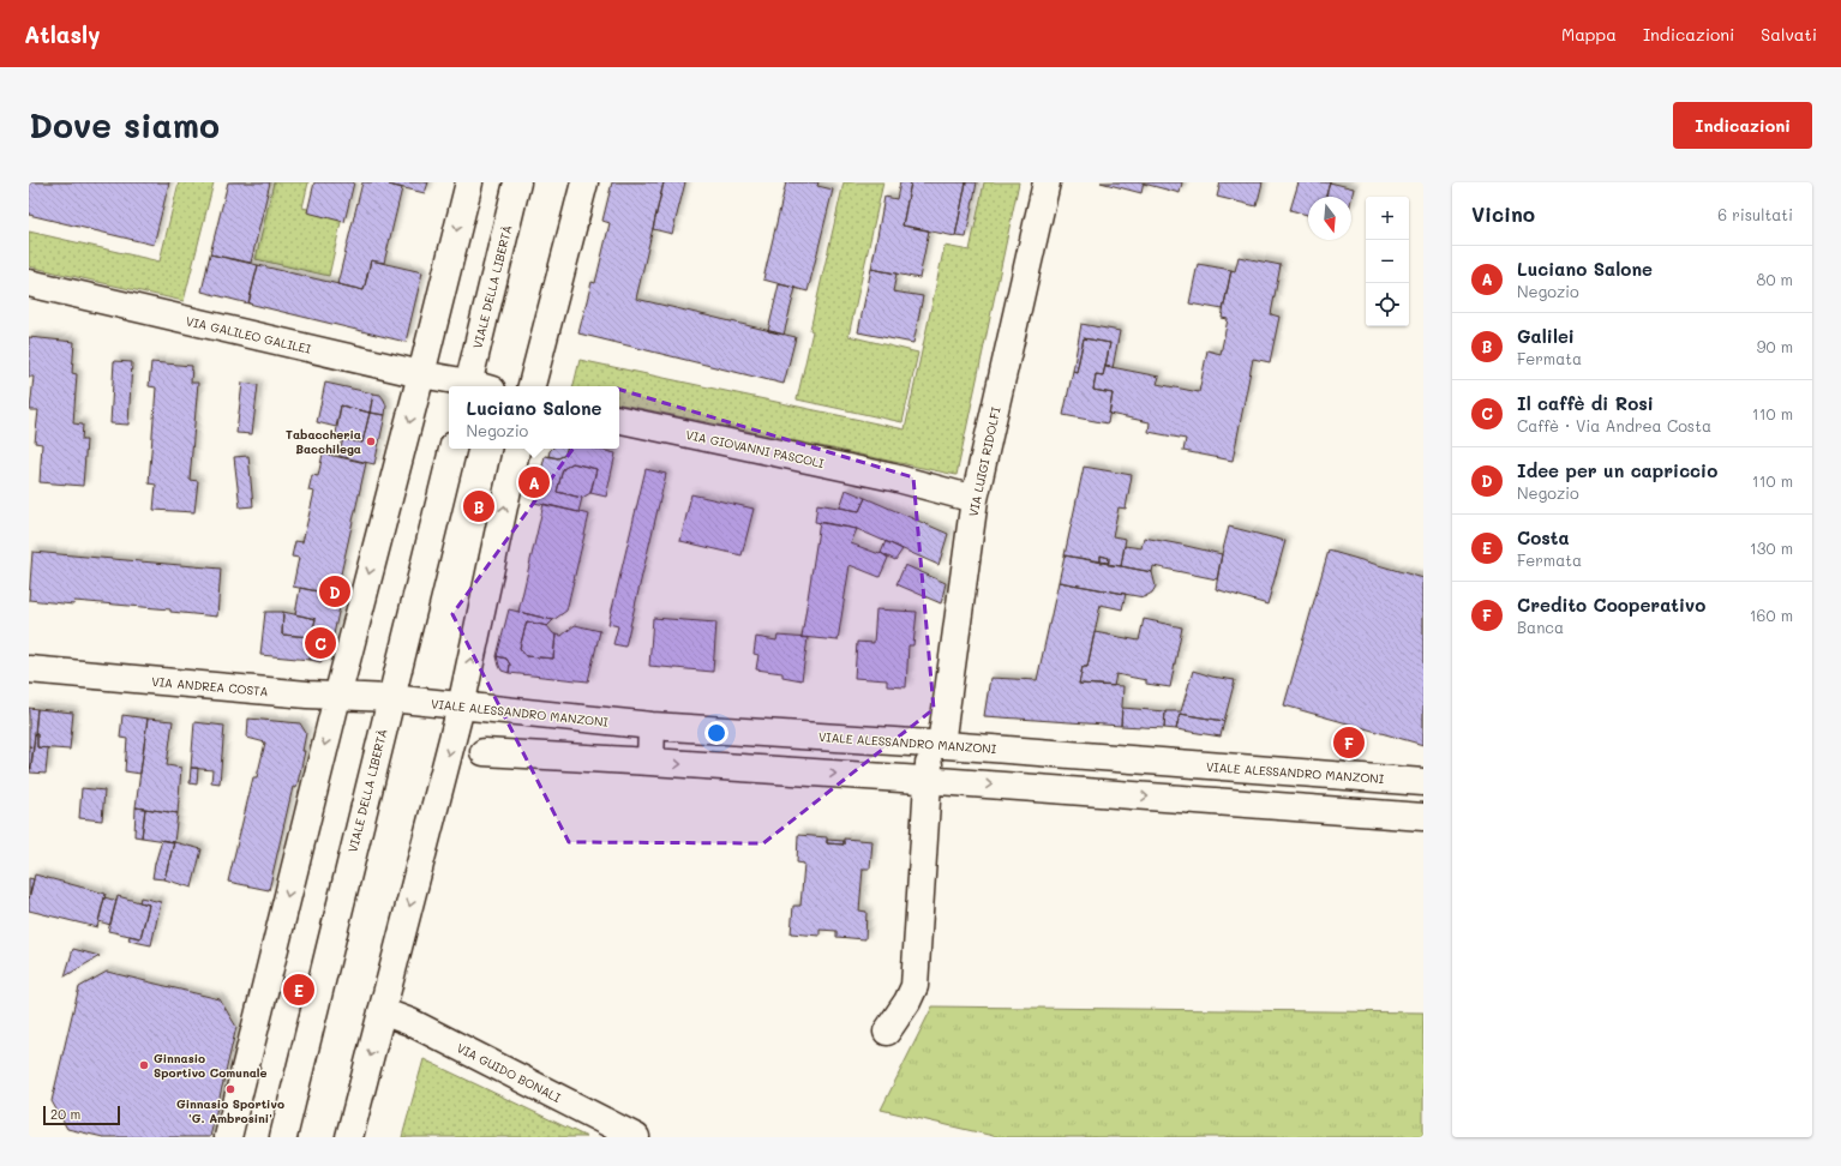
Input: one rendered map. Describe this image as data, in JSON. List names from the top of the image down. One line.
{"streets":{"street":["VIALE DELLA LIBERTÀ","VIA GALILEO GALILEI","VIA GIOVANNI PASCOLI","VIA LUIGI RIDOLFI","VIA ANDREA COSTA","VIALE ALESSANDRO MANZONI","VIA GUIDO BONALI"]},"crossings":[["VIALE DELLA LIBERTÀ","VIA ANDREA COSTA"],["VIALE DELLA LIBERTÀ","VIALE ALESSANDRO MANZONI"],["VIA GIOVANNI PASCOLI","VIA LUIGI RIDOLFI"],["VIA LUIGI RIDOLFI","VIALE ALESSANDRO MANZONI"],["VIA ANDREA COSTA","VIALE ALESSANDRO MANZONI"]],"places":["Tabaccheria Bacchilega","Ginnasio Sportivo Comunale","Ginnasio Sportivo 'G. Ambrosini'"],"scale_bar":"20 m","north":"bottom","page":{"header":"Atlasly","nav":["Mappa","Indicazioni","Salvati"],"buttons":"Indicazioni","title":"Dove siamo","heading":["Vicino","6 risultati"],"map_buttons":["+","−"],"list":[{"mark":"A","name":"Luciano Salone","note":"Negozio","value":"80 m"},{"mark":"B","name":"Galilei","note":"Fermata","value":"90 m"},{"mark":"C","name":"Il caffè di Rosi","note":"Caffè · Via Andrea Costa","value":"110 m"},{"mark":"D","name":"Idee per un capriccio","note":"Negozio","value":"110 m"},{"mark":"E","name":"Costa","note":"Fermata","value":"130 m"},{"mark":"F","name":"Credito Cooperativo","note":"Banca","value":"160 m"}],"popup":["Luciano Salone","Negozio"],"pins":["A","B","D","C","F","E"],"scale":"20 m"}}
